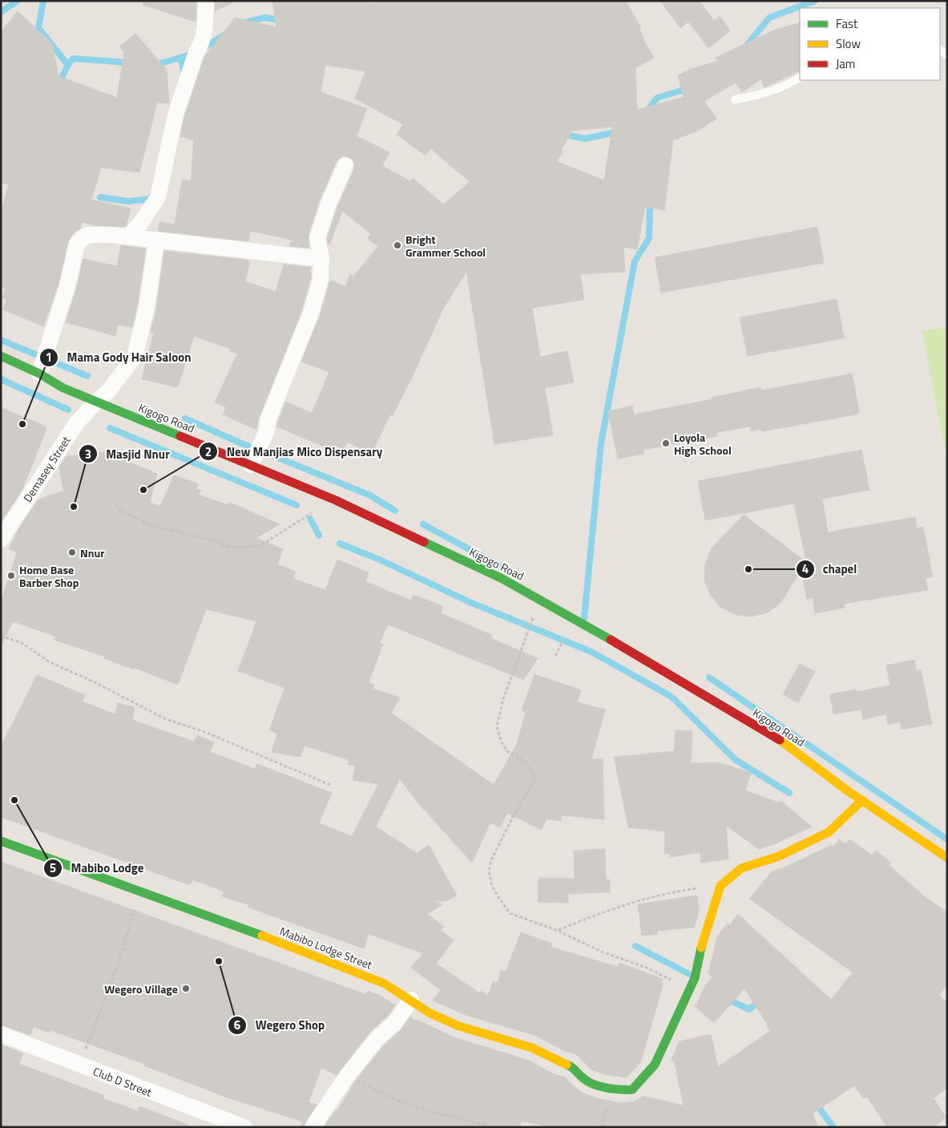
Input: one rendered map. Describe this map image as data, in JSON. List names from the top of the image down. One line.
{"streets":{"street":["Kigogo Road","Demasey Street","Mabibo Lodge Street","Club D Street"]},"crossings":[["Kigogo Road","Demasey Street"]],"places":["Bright Grammer School","Mama Gody Hair Saloon","Loyola High School","New Manjias Mico Dispensary","Masjid Nnur","Nnur","chapel","Home Base Barber Shop","Mabibo Lodge","Wegero Shop","Wegero Village"],"legend":["Fast","Slow","Jam"]}
